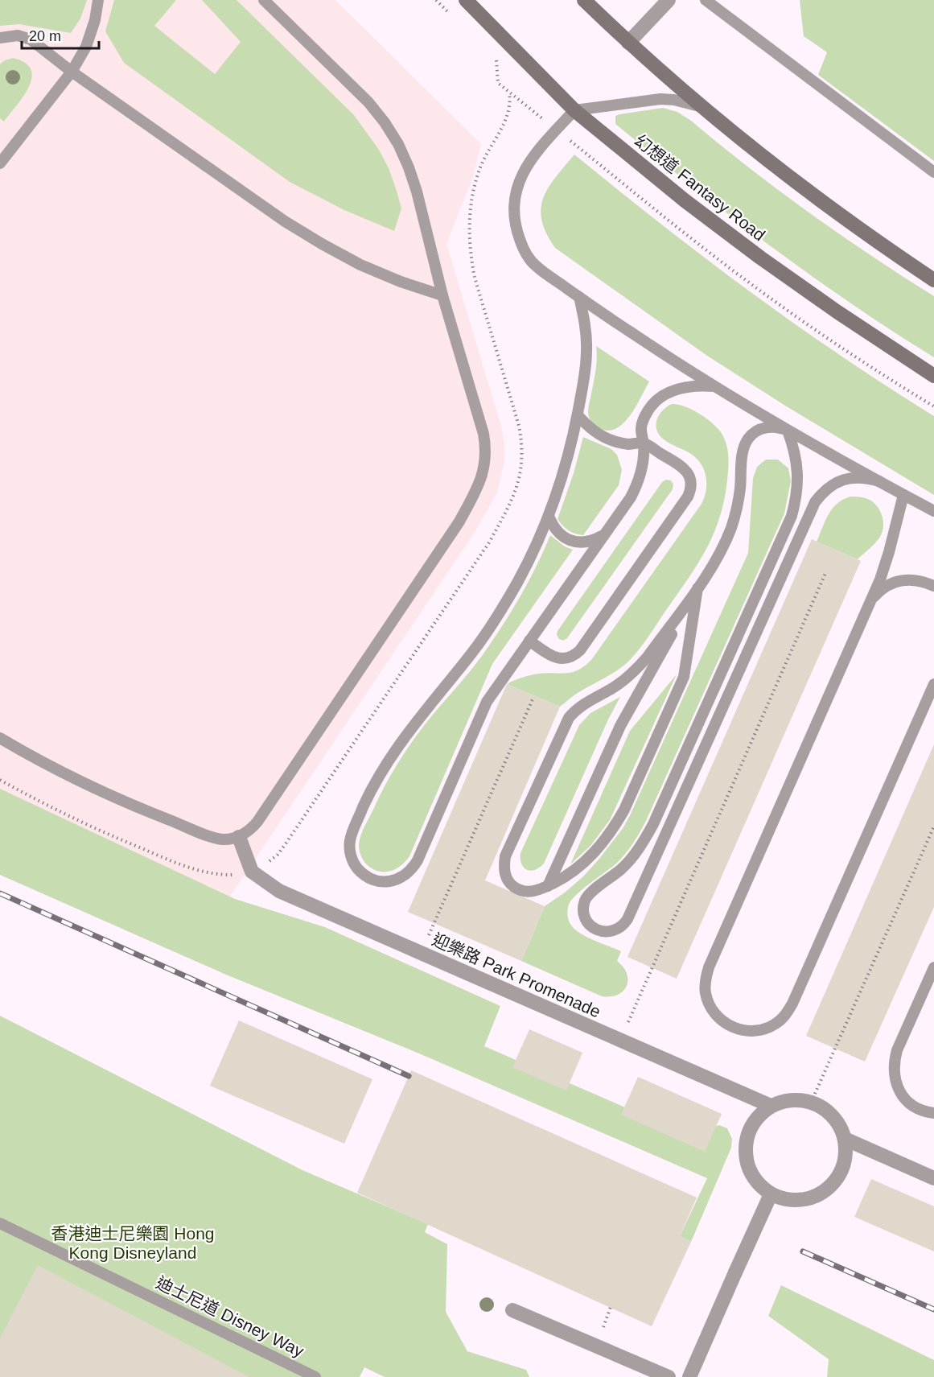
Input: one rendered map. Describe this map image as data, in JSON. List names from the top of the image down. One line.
{"streets":{"main road":["幻想道 Fantasy Road"],"street":["迎樂路 Park Promenade"],"lane":["迪士尼道 Disney Way"]},"parks":["香港迪士尼樂園 Hong Kong Disneyland"],"scale_bar":"20 m"}
